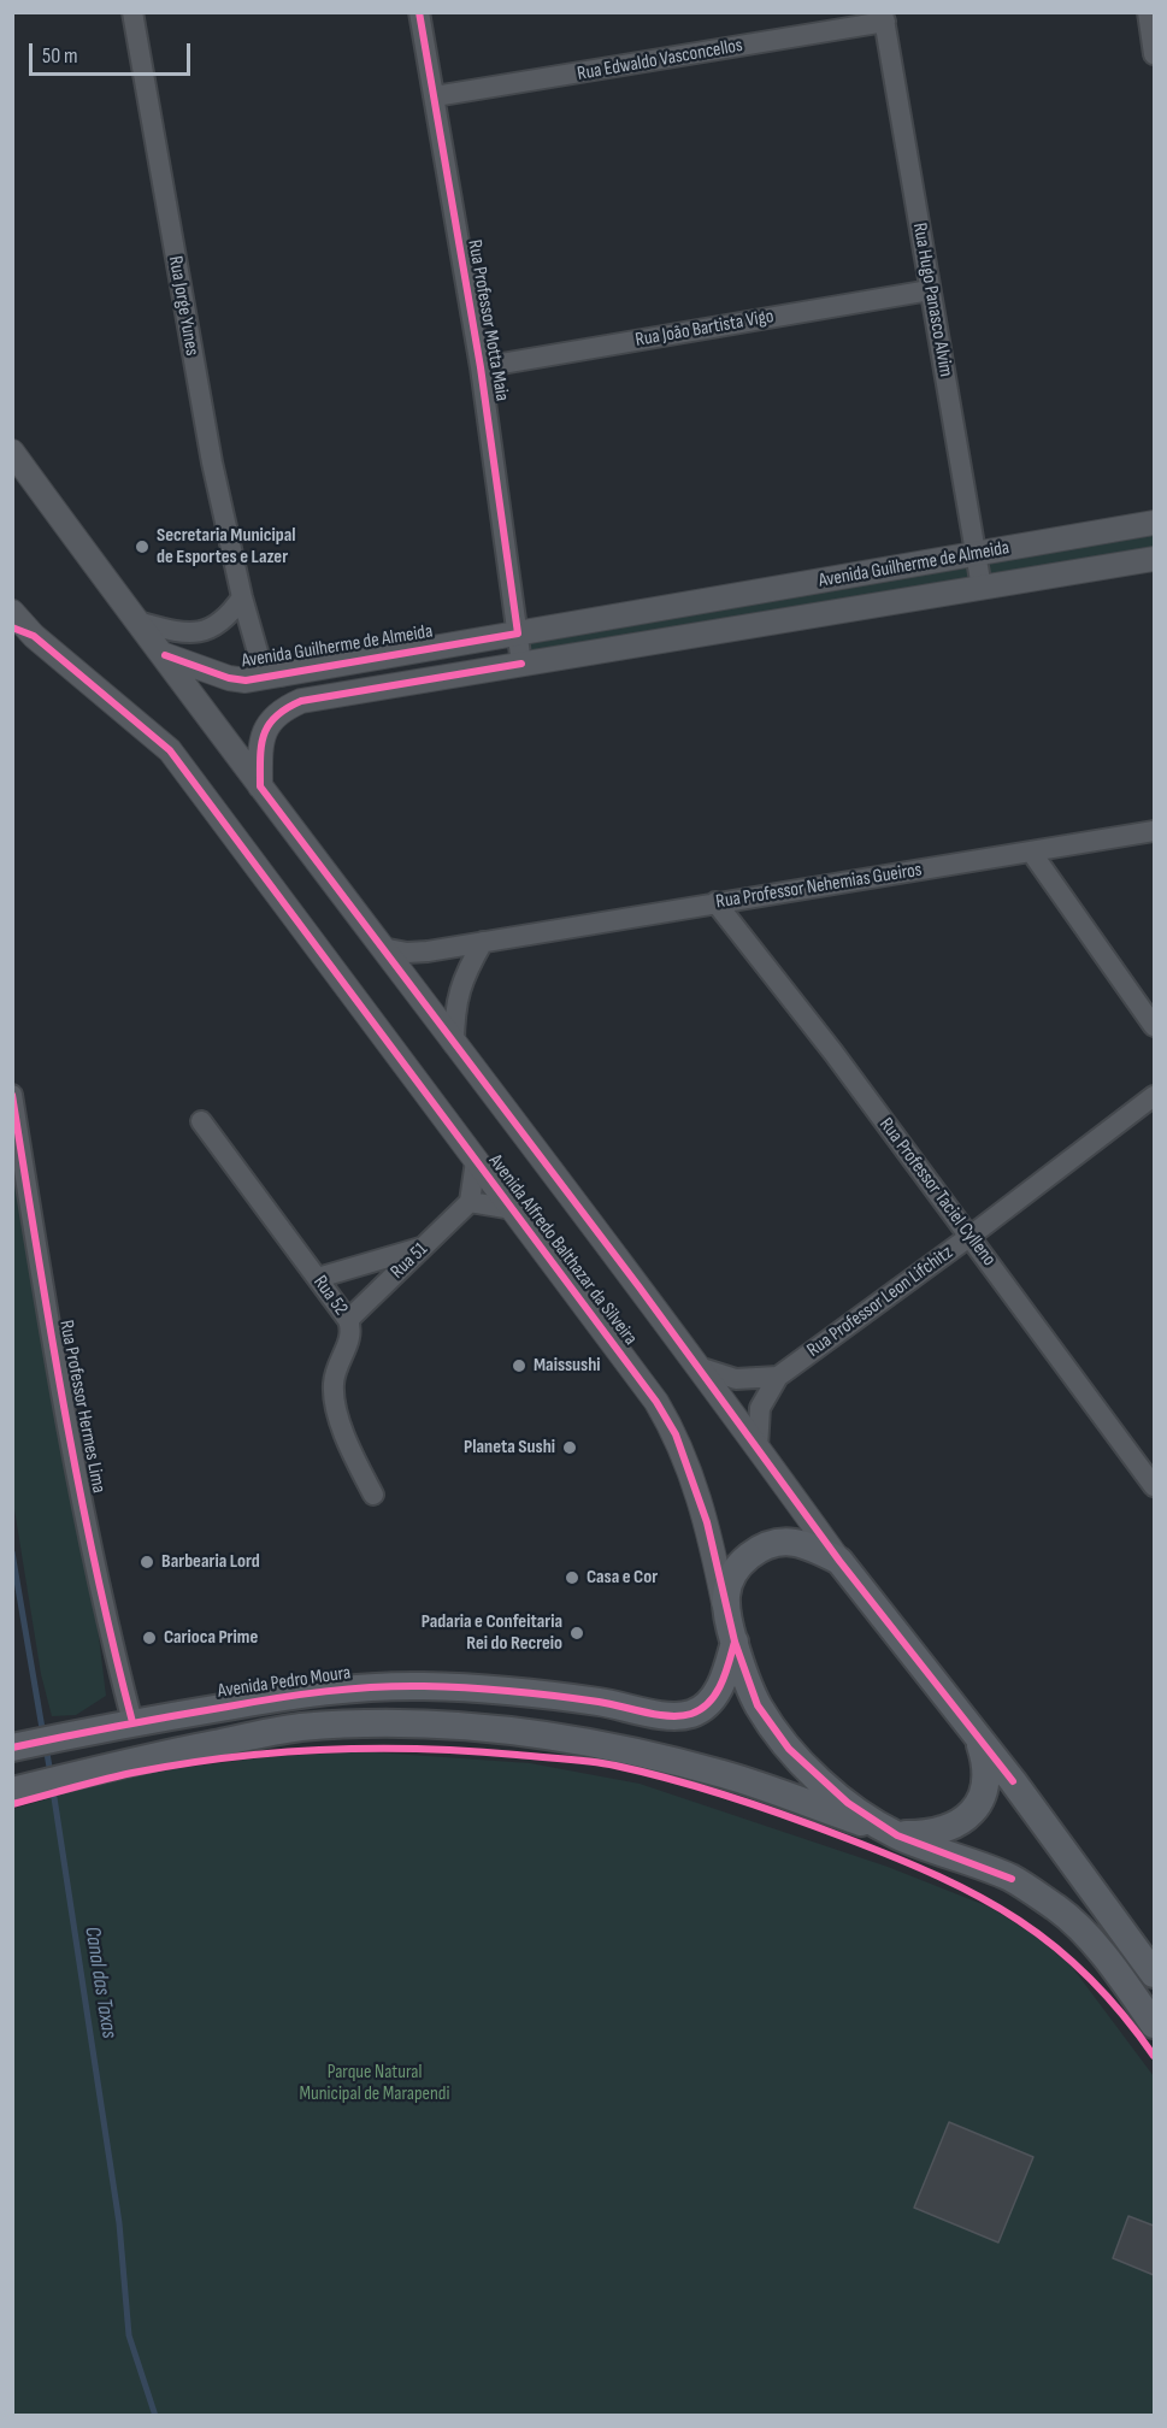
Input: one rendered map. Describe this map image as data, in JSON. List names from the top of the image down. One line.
{"streets":{"main road":["Avenida Alfredo Balthazar da Silveira","Avenida Pedro Moura"],"street":["Rua Edwaldo Vasconcellos","Rua Hugo Panasco Alvim","Rua Jorge Yunes","Rua Professor Motta Maia","Rua João Bartista Vigo","Avenida Guilherme de Almeida","Rua Professor Nehemias Gueiros","Rua Professor Taciel Cylleno","Rua 51","Rua 52","Rua Professor Leon Lifchitz","Rua Professor Hermes Lima"]},"crossings":[["Rua Edwaldo Vasconcellos","Rua Hugo Panasco Alvim"],["Rua Edwaldo Vasconcellos","Rua Professor Motta Maia"],["Rua Hugo Panasco Alvim","Rua João Bartista Vigo"],["Rua Hugo Panasco Alvim","Avenida Guilherme de Almeida"],["Rua Jorge Yunes","Avenida Guilherme de Almeida"],["Rua Professor Motta Maia","Rua João Bartista Vigo"],["Rua Professor Motta Maia","Avenida Guilherme de Almeida"],["Avenida Guilherme de Almeida","Avenida Alfredo Balthazar da Silveira"],["Rua Professor Nehemias Gueiros","Rua Professor Taciel Cylleno"],["Rua Professor Nehemias Gueiros","Avenida Alfredo Balthazar da Silveira"],["Rua Professor Taciel Cylleno","Rua Professor Leon Lifchitz"],["Avenida Alfredo Balthazar da Silveira","Rua Professor Leon Lifchitz"],["Avenida Alfredo Balthazar da Silveira","Avenida Pedro Moura"],["Rua 51","Rua 52"],["Rua Professor Hermes Lima","Avenida Pedro Moura"]],"water":["Canal das Taxas"],"parks":["Parque Natural Municipal de Marapendi"],"places":["Secretaria Municipal de Esportes e Lazer","Maissushi","Planeta Sushi","Barbearia Lord","Casa e Cor","Padaria e Confeitaria Rei do Recreio","Carioca Prime"],"scale_bar":"50 m"}
